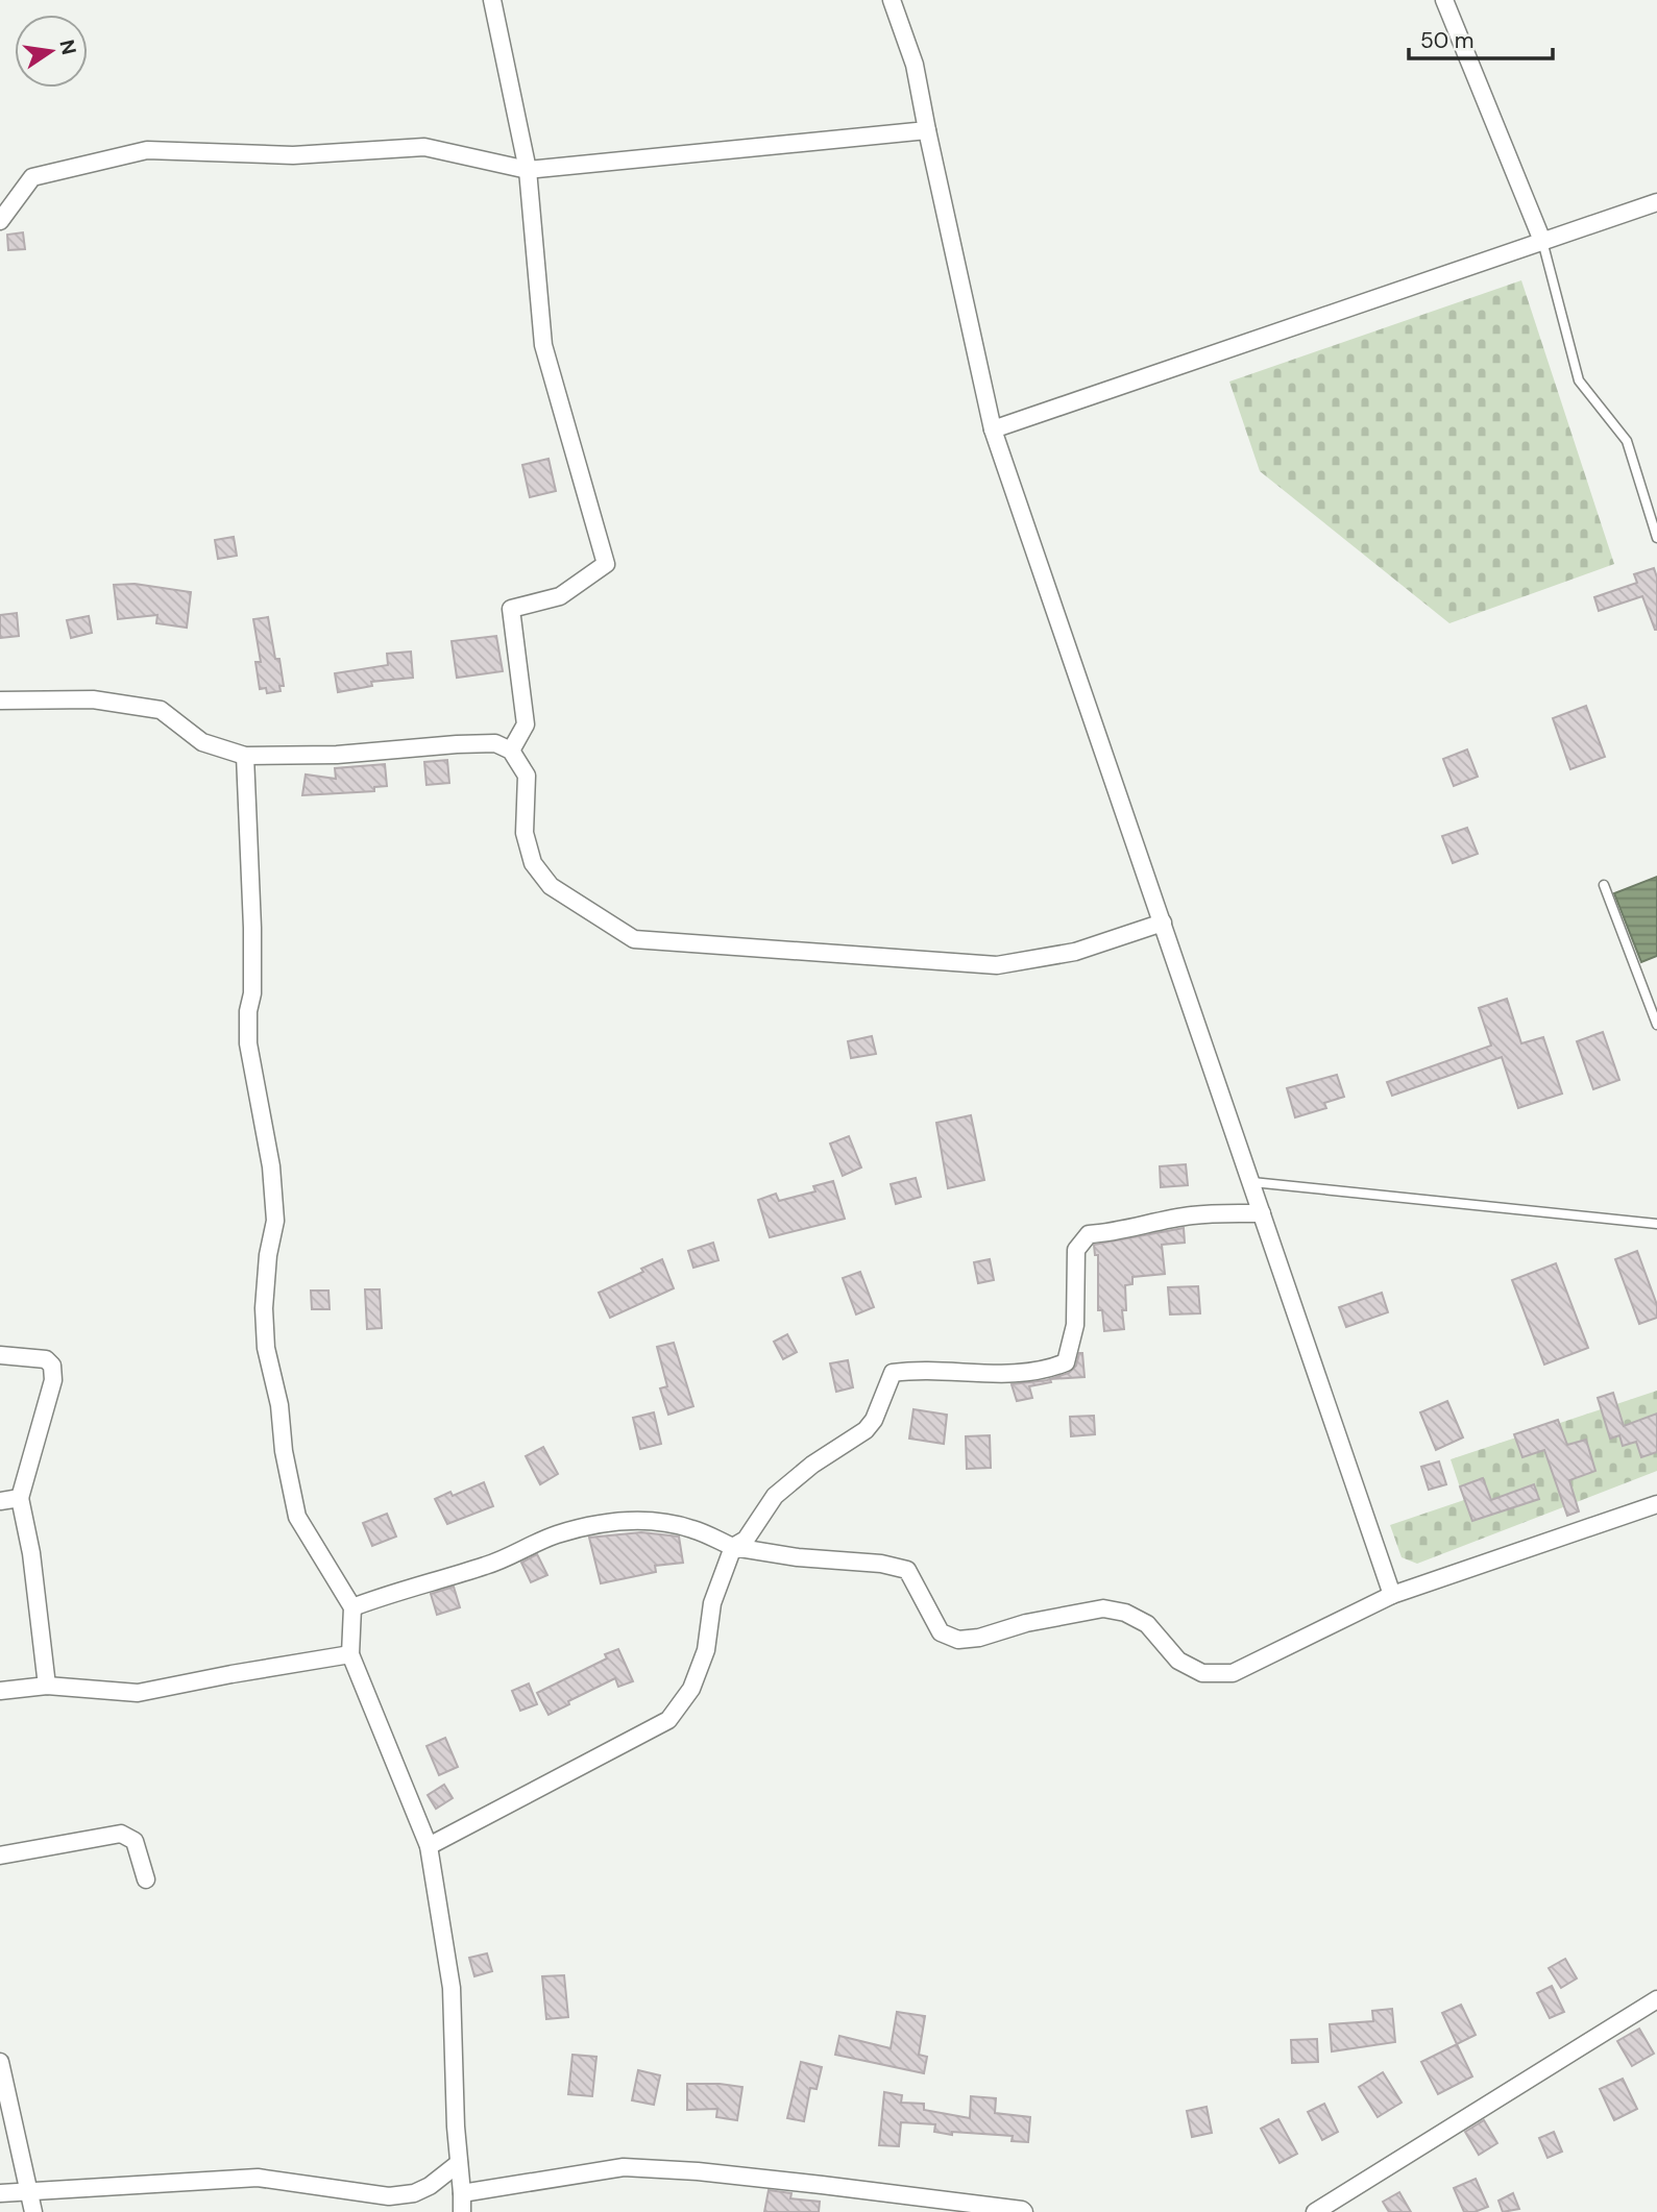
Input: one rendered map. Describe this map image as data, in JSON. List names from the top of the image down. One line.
{"scale_bar":"50 m","north":"right"}
